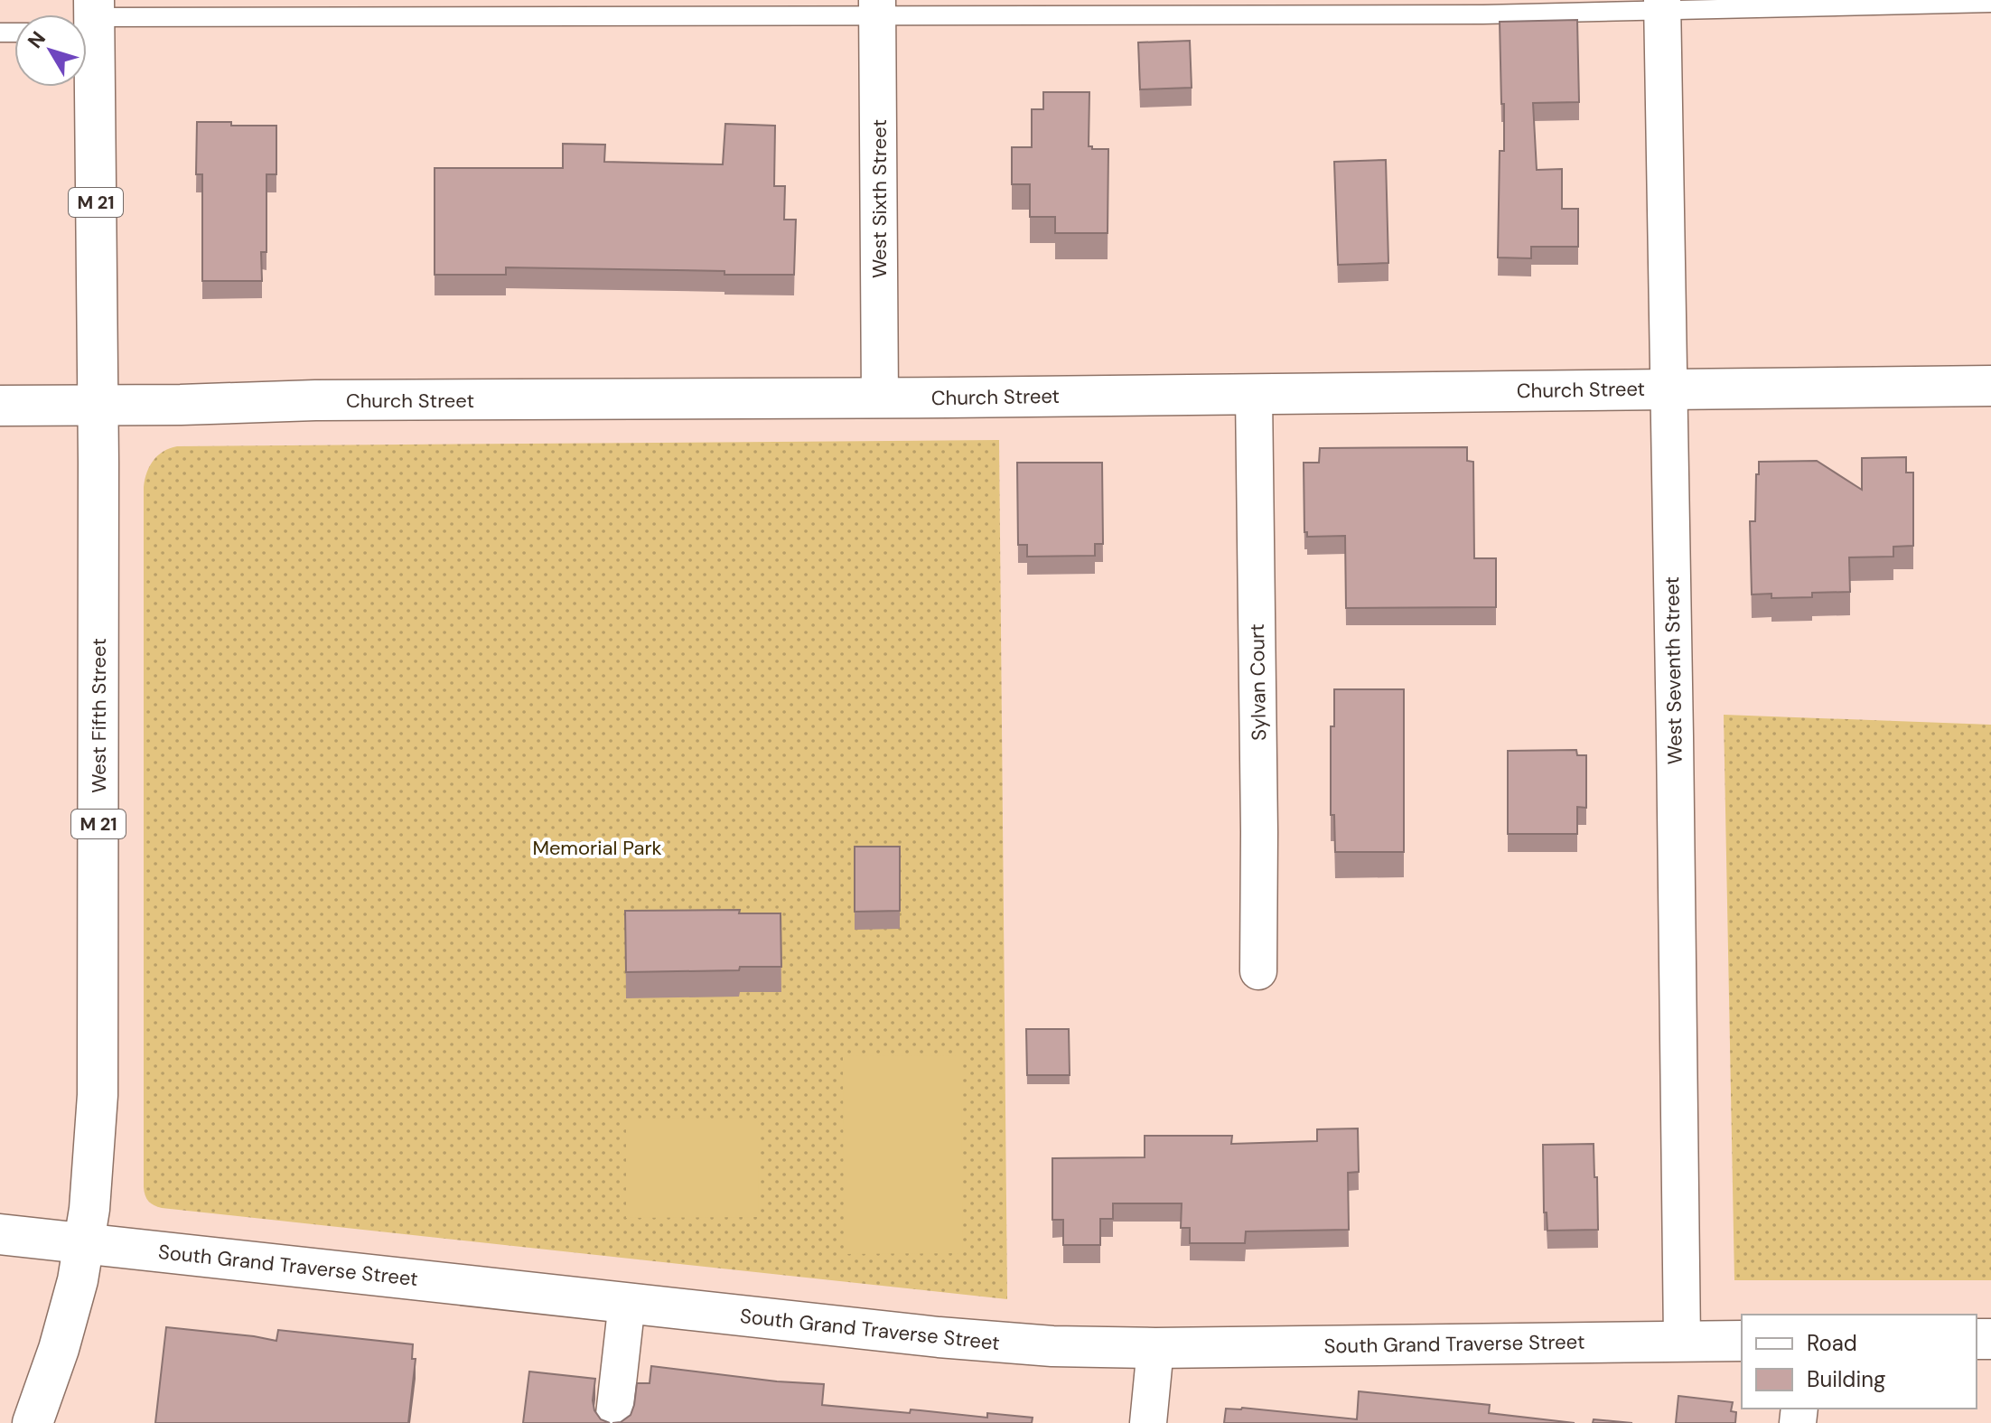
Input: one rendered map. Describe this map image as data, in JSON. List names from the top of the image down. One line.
{"streets":{"main road":["M 21","Church Street","West Fifth Street","South Grand Traverse Street"],"street":["West Sixth Street","West Seventh Street","Sylvan Court"]},"crossings":[["West Sixth Street","Church Street"],["Church Street","West Seventh Street"],["Church Street","Sylvan Court"],["Church Street","West Fifth Street"],["West Seventh Street","South Grand Traverse Street"],["West Fifth Street","South Grand Traverse Street"]],"parks":["Memorial Park"],"legend":["Road","Building"],"north":"top left"}
